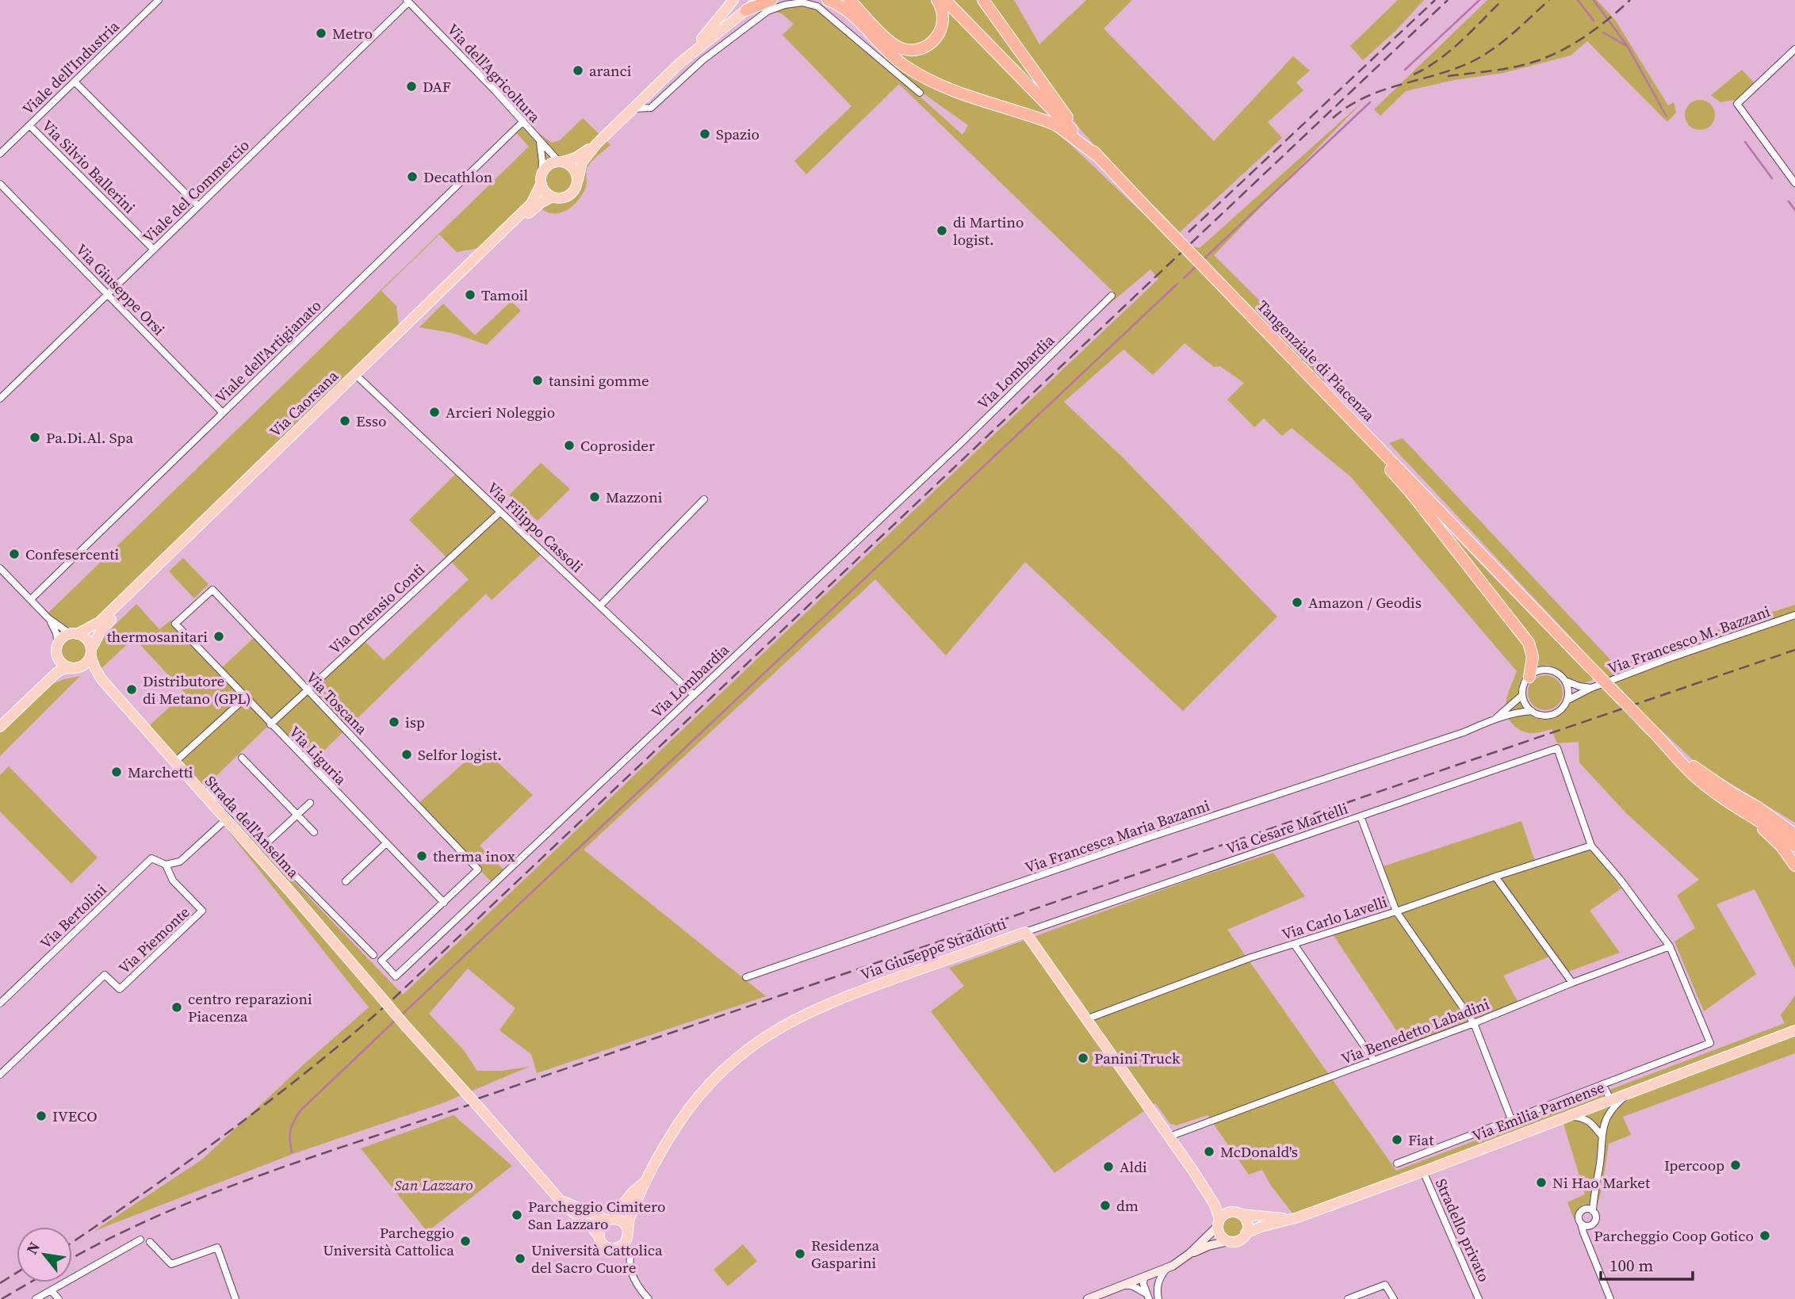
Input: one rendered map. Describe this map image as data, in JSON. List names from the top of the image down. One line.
{"streets":{"highway":["Tangenziale di Piacenza"],"main road":["Via Caorsana","Strada dell'Anselma","Via Giuseppe Stradiotti","Via Emilia Parmense"],"street":["Viale dell'Industria","Via dell'Agricoltura","Via Silvio Ballerini","Viale del Commercio","Via Giuseppe Orsi","Viale dell'Artigianato","Via Lombardia","Via Filippo Cassoli","Via Ortensio Conti","Via Francesco M. Bazzani","Via Toscana","Via Liguria","Via Cesare Martelli","Via Francesca Maria Bazanni","Via Bertolini","Via Carlo Lavelli","Via Piemonte","Via Benedetto Labadini","Stradello privato"]},"crossings":[["Viale dell'Industria","Via Silvio Ballerini"],["Via dell'Agricoltura","Viale del Commercio"],["Via dell'Agricoltura","Viale dell'Artigianato"],["Via dell'Agricoltura","Via Caorsana"],["Via Silvio Ballerini","Viale del Commercio"],["Viale del Commercio","Via Giuseppe Orsi"],["Via Giuseppe Orsi","Viale dell'Artigianato"],["Via Lombardia","Via Filippo Cassoli"],["Via Lombardia","Via Toscana"],["Via Lombardia","Via Liguria"],["Via Caorsana","Via Filippo Cassoli"],["Via Caorsana","Strada dell'Anselma"],["Via Filippo Cassoli","Via Ortensio Conti"],["Via Ortensio Conti","Via Toscana"],["Via Ortensio Conti","Via Liguria"],["Via Toscana","Via Liguria"],["Via Cesare Martelli","Via Carlo Lavelli"],["Via Cesare Martelli","Via Giuseppe Stradiotti"],["Via Bertolini","Via Piemonte"],["Via Carlo Lavelli","Via Giuseppe Stradiotti"],["Via Giuseppe Stradiotti","Via Benedetto Labadini"],["Via Giuseppe Stradiotti","Via Emilia Parmense"],["Via Benedetto Labadini","Via Emilia Parmense"],["Via Emilia Parmense","Stradello privato"]],"parks":["San Lazzaro"],"places":["Metro","aranci","DAF","Spazio","Decathlon","di Martino logist.","Tamoil","tansini gomme","Arcieri Noleggio","Esso","Pa.Di.Al. Spa","Coprosider","Mazzoni","Confesercenti","Amazon / Geodis","thermosanitari","Distributore di Metano (GPL)","isp","Selfor logist.","Marchetti","therma inox","centro reparazioni Piacenza","Panini Truck","IVECO","Fiat","McDonald's","Ipercoop","Aldi","Ni Hao Market","dm","Parcheggio Cimitero San Lazzaro","Parcheggio Coop Gotico","Parcheggio Università Cattolica","Residenza Gasparini","Università Cattolica del Sacro Cuore"],"scale_bar":"100 m","north":"top left"}
